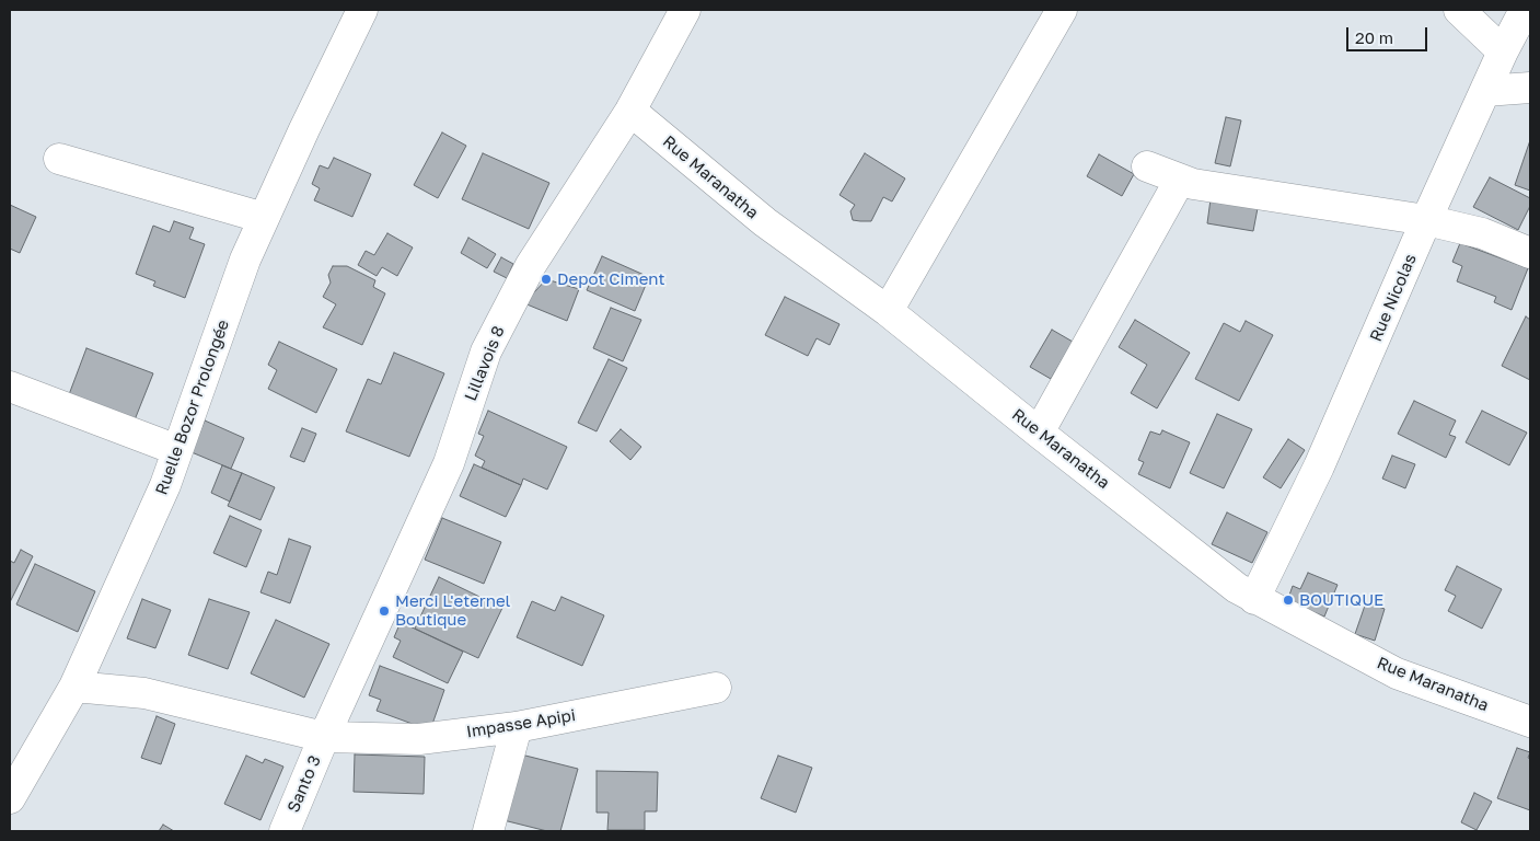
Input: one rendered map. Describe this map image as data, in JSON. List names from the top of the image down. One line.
{"streets":{"street":["Rue Maranatha","Rue Nicolas","Lillavois 8","Ruelle Bozor Prolongée","Impasse Apipi","Santo 3"]},"crossings":[["Rue Maranatha","Rue Nicolas"],["Rue Maranatha","Lillavois 8"],["Lillavois 8","Impasse Apipi"],["Lillavois 8","Santo 3"],["Ruelle Bozor Prolongée","Impasse Apipi"],["Impasse Apipi","Santo 3"]],"places":["Depot Ciment","BOUTIQUE","Merci L'eternel Boutique"],"scale_bar":"20 m"}
